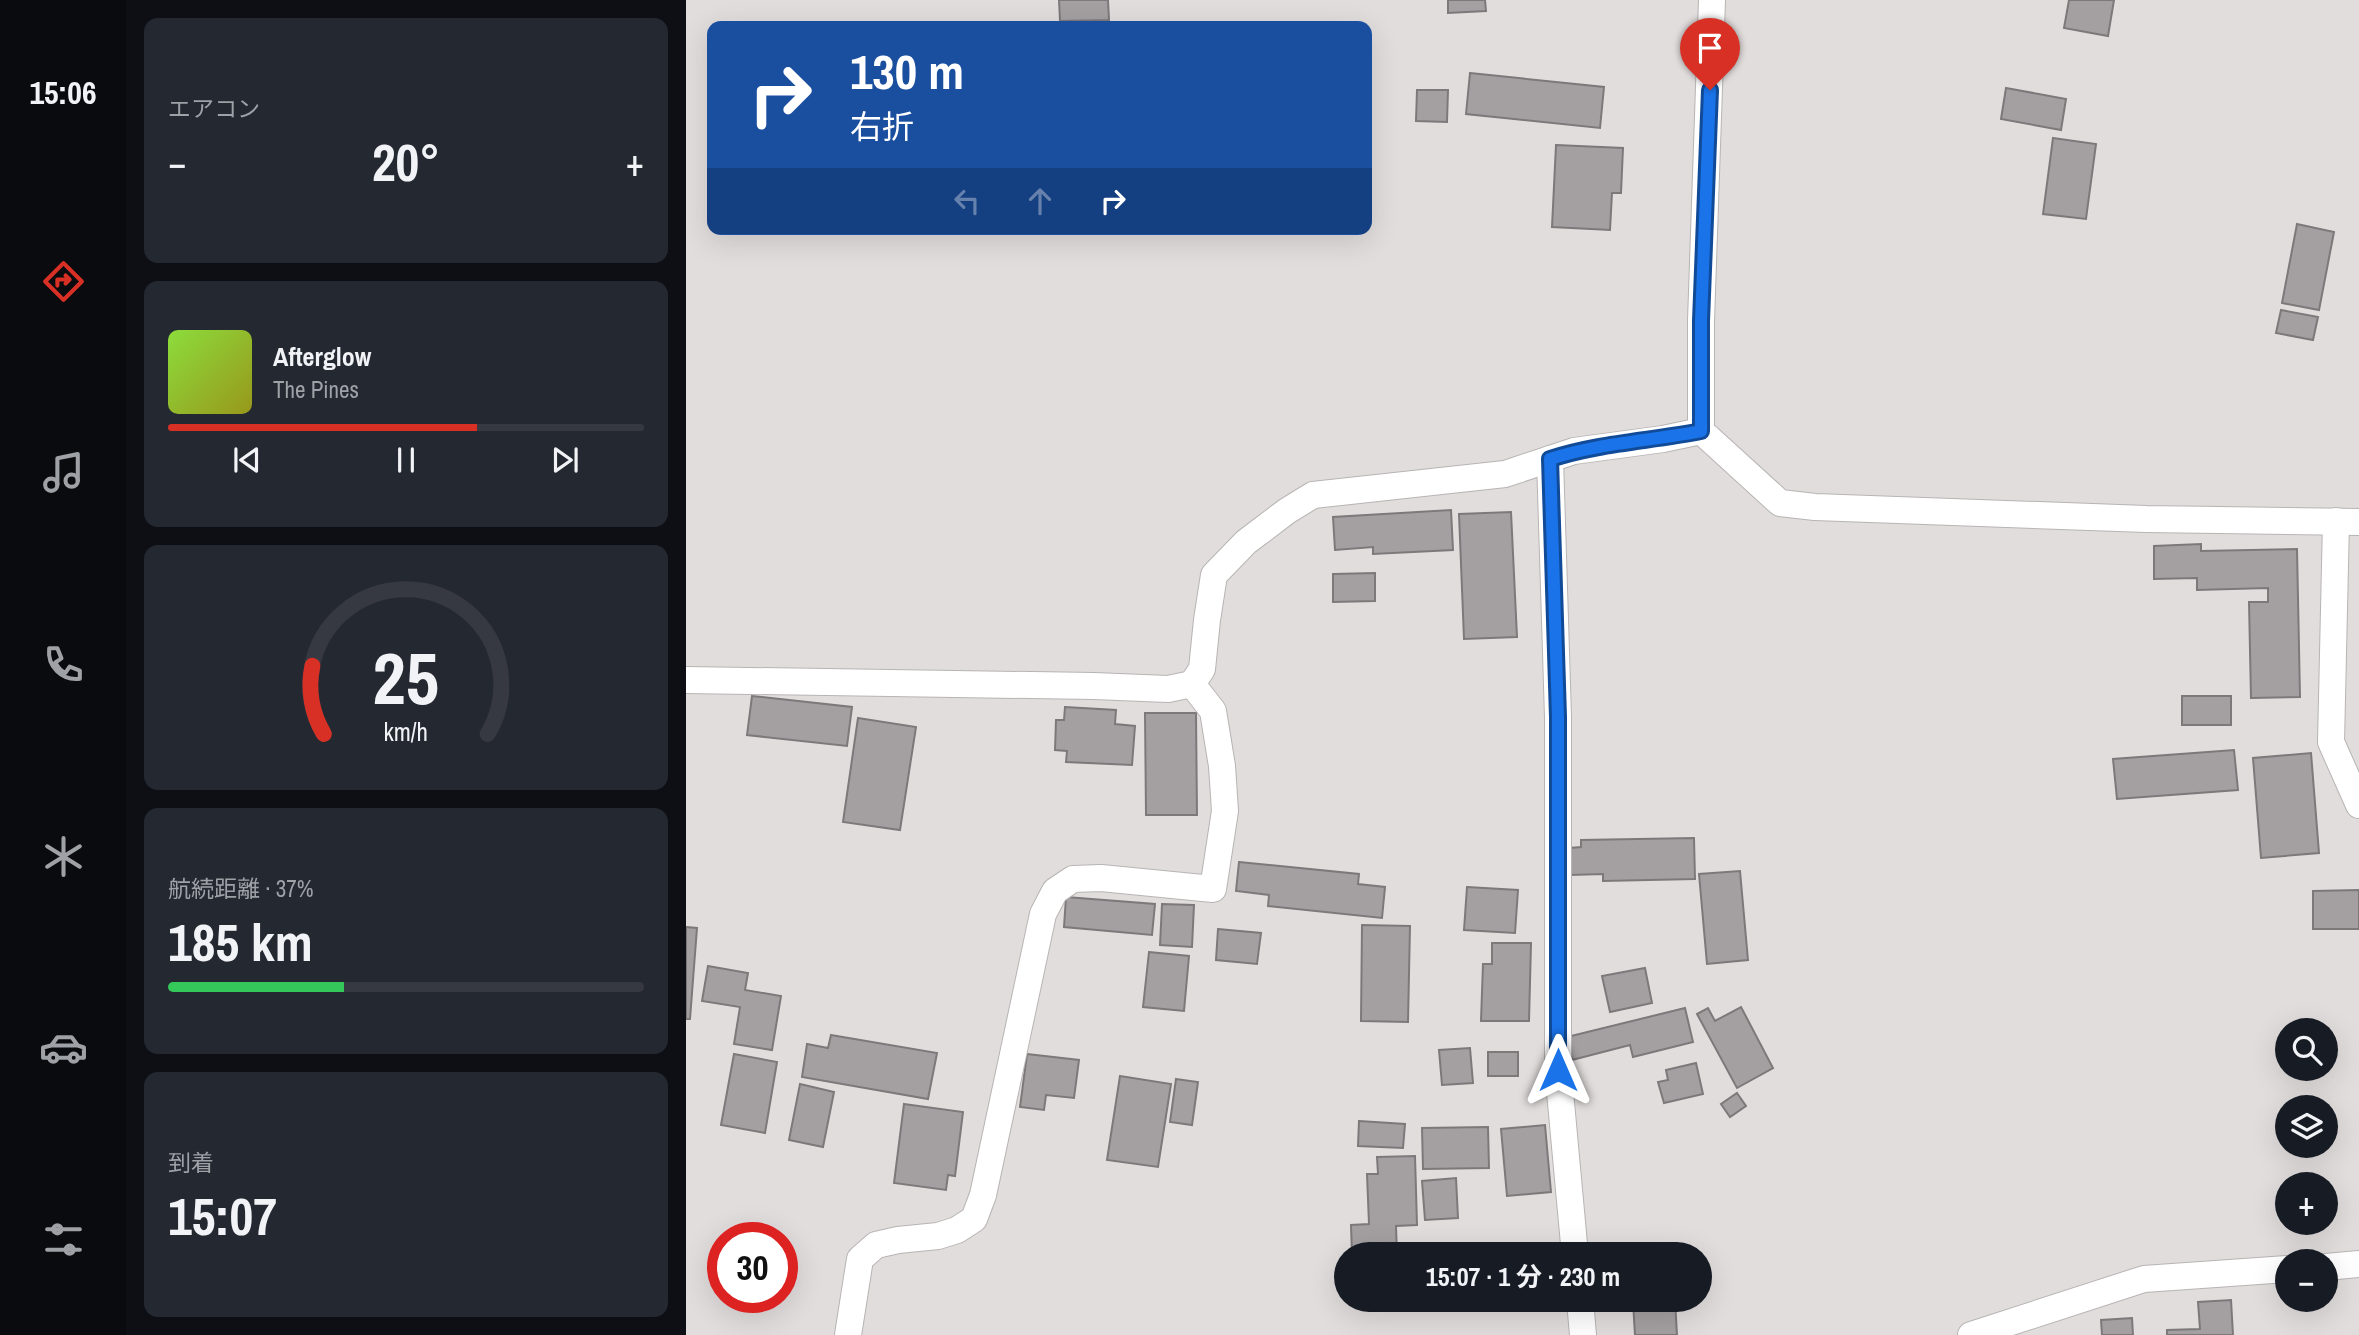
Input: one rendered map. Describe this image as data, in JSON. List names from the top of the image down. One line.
{"page":{"tabs":"15:06","tile":["エアコン",["航続距離 · 37%","185 km"],["到着","15:07"]],"turn":["130 m","右折"],"heat":["−","20°","+"],"song":["Afterglow","The Pines"],"map_buttons":["+","−"],"limit":"30","trip":"15:07 · 1 分 · 230 m","gauge":["25","km/h"]}}
